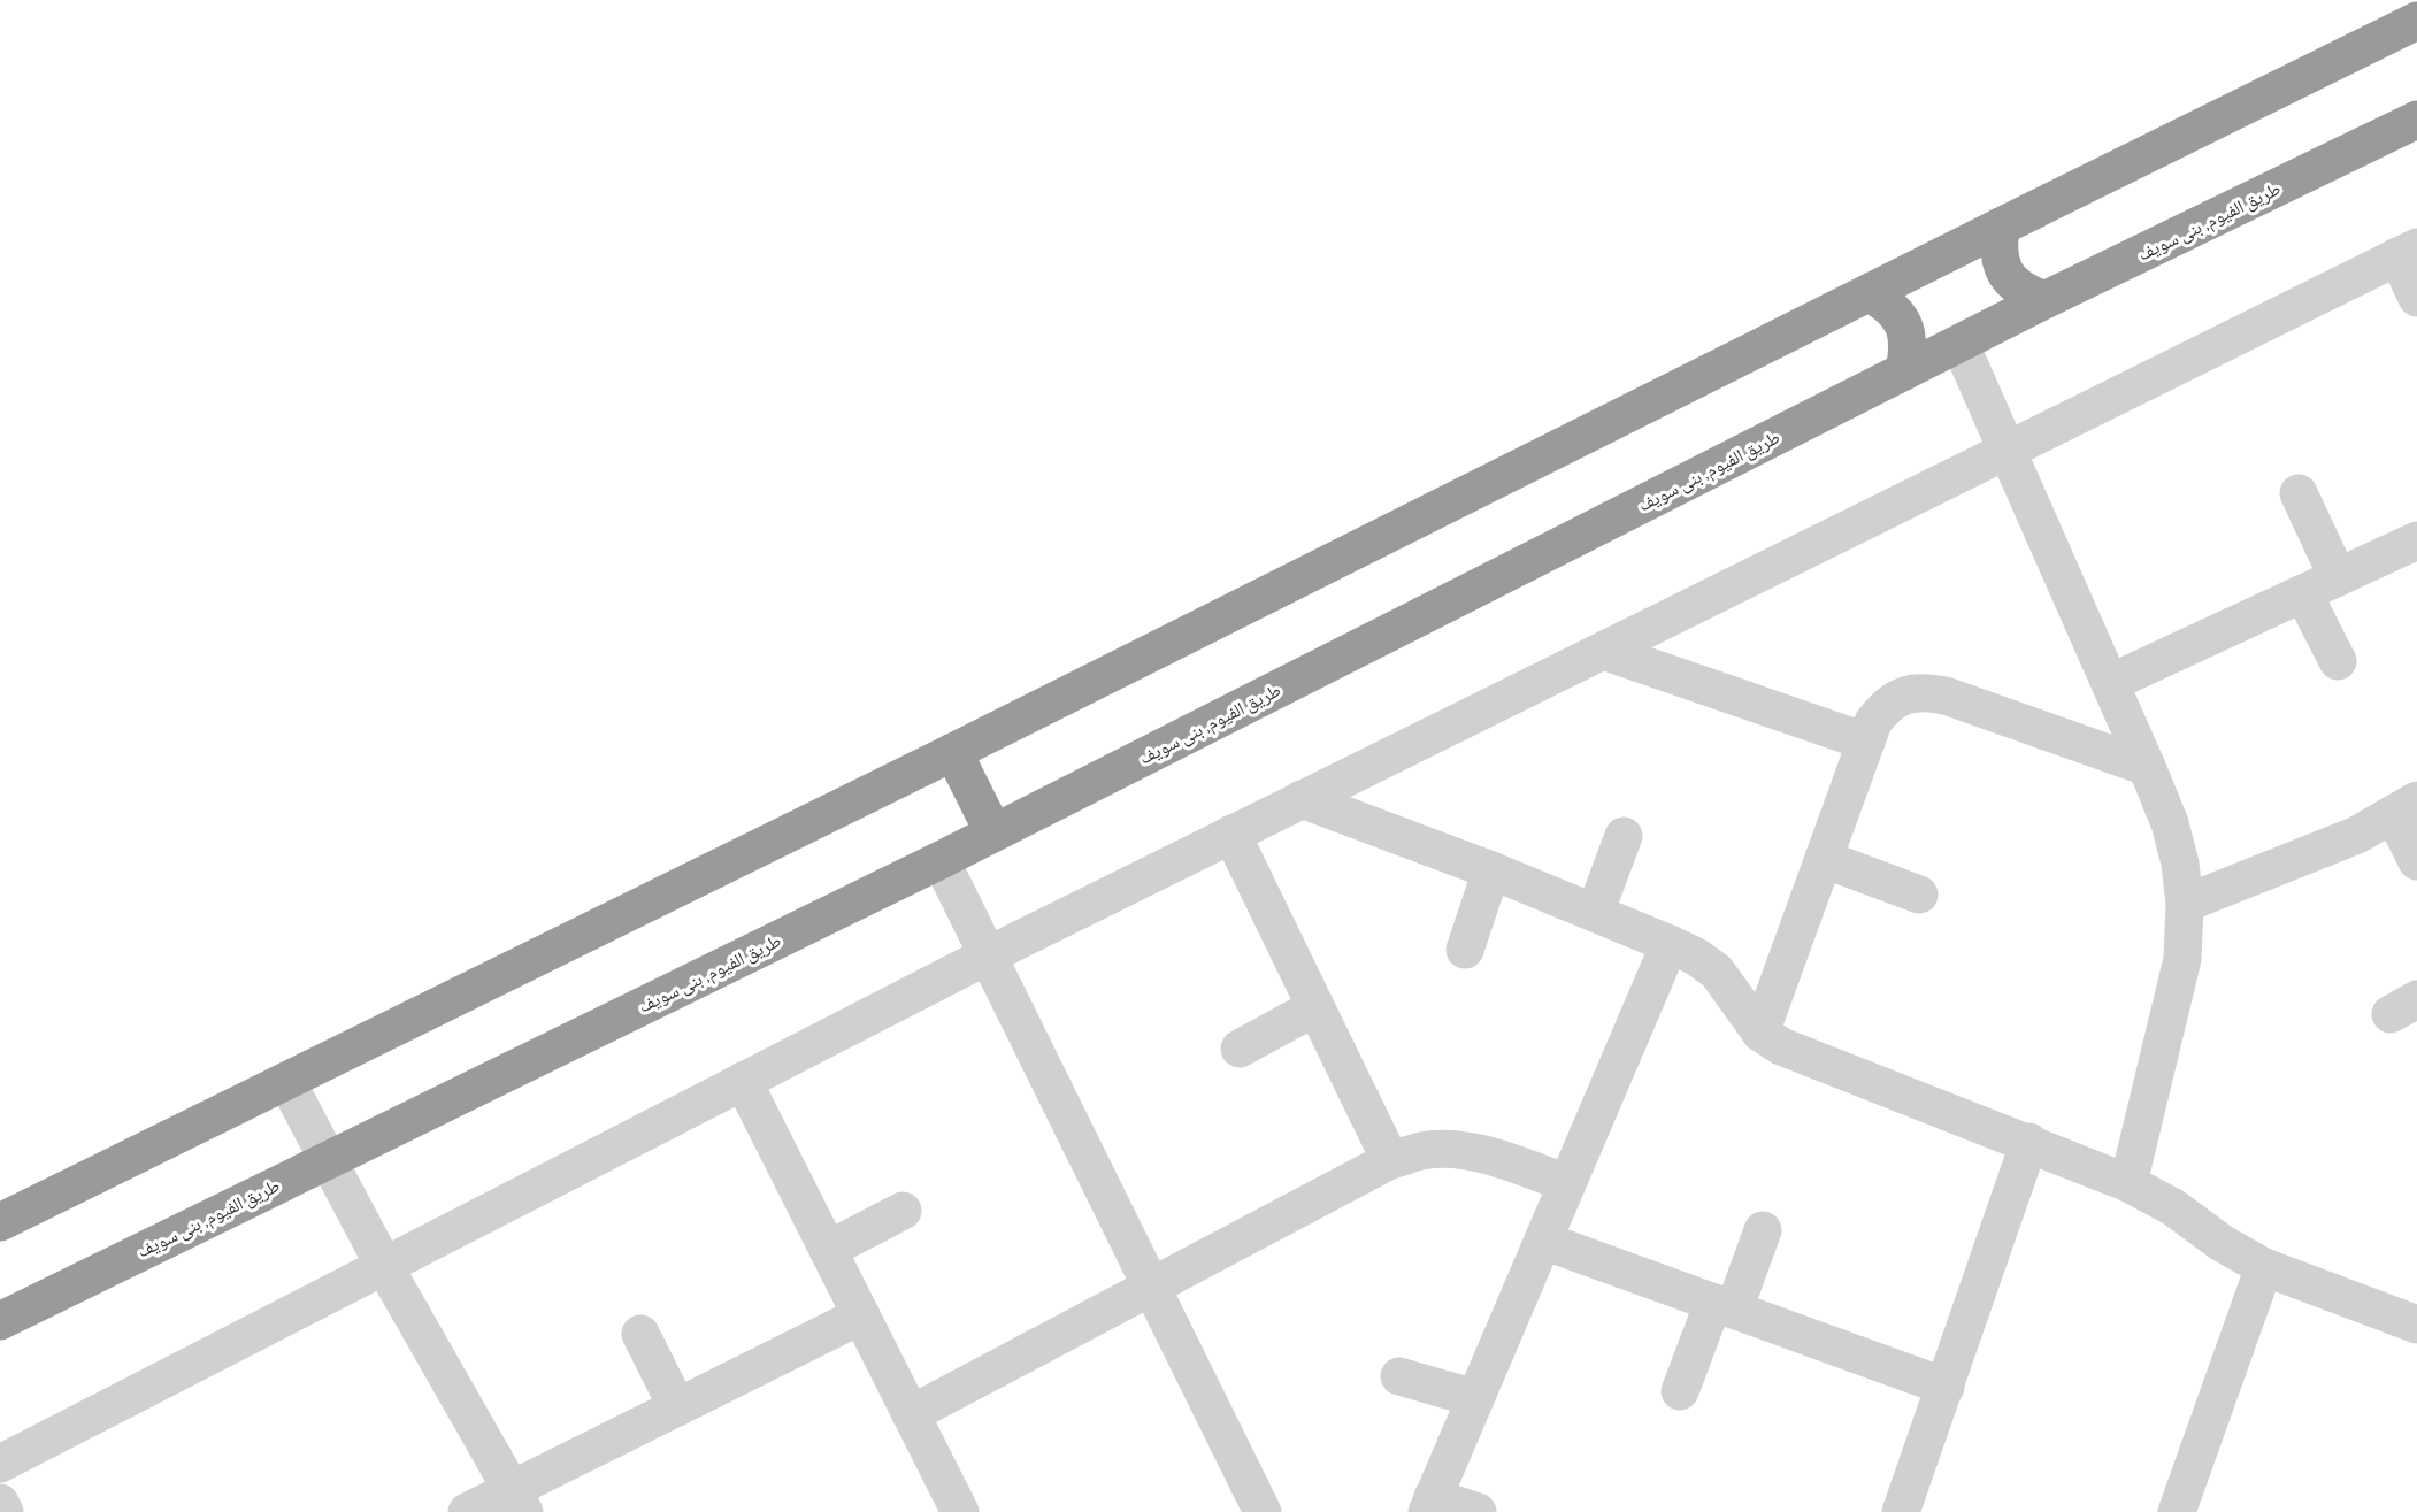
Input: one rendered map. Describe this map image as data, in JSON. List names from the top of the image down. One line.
{"streets":{"highway":["طريق الفيوم, بنى سويف"]}}
